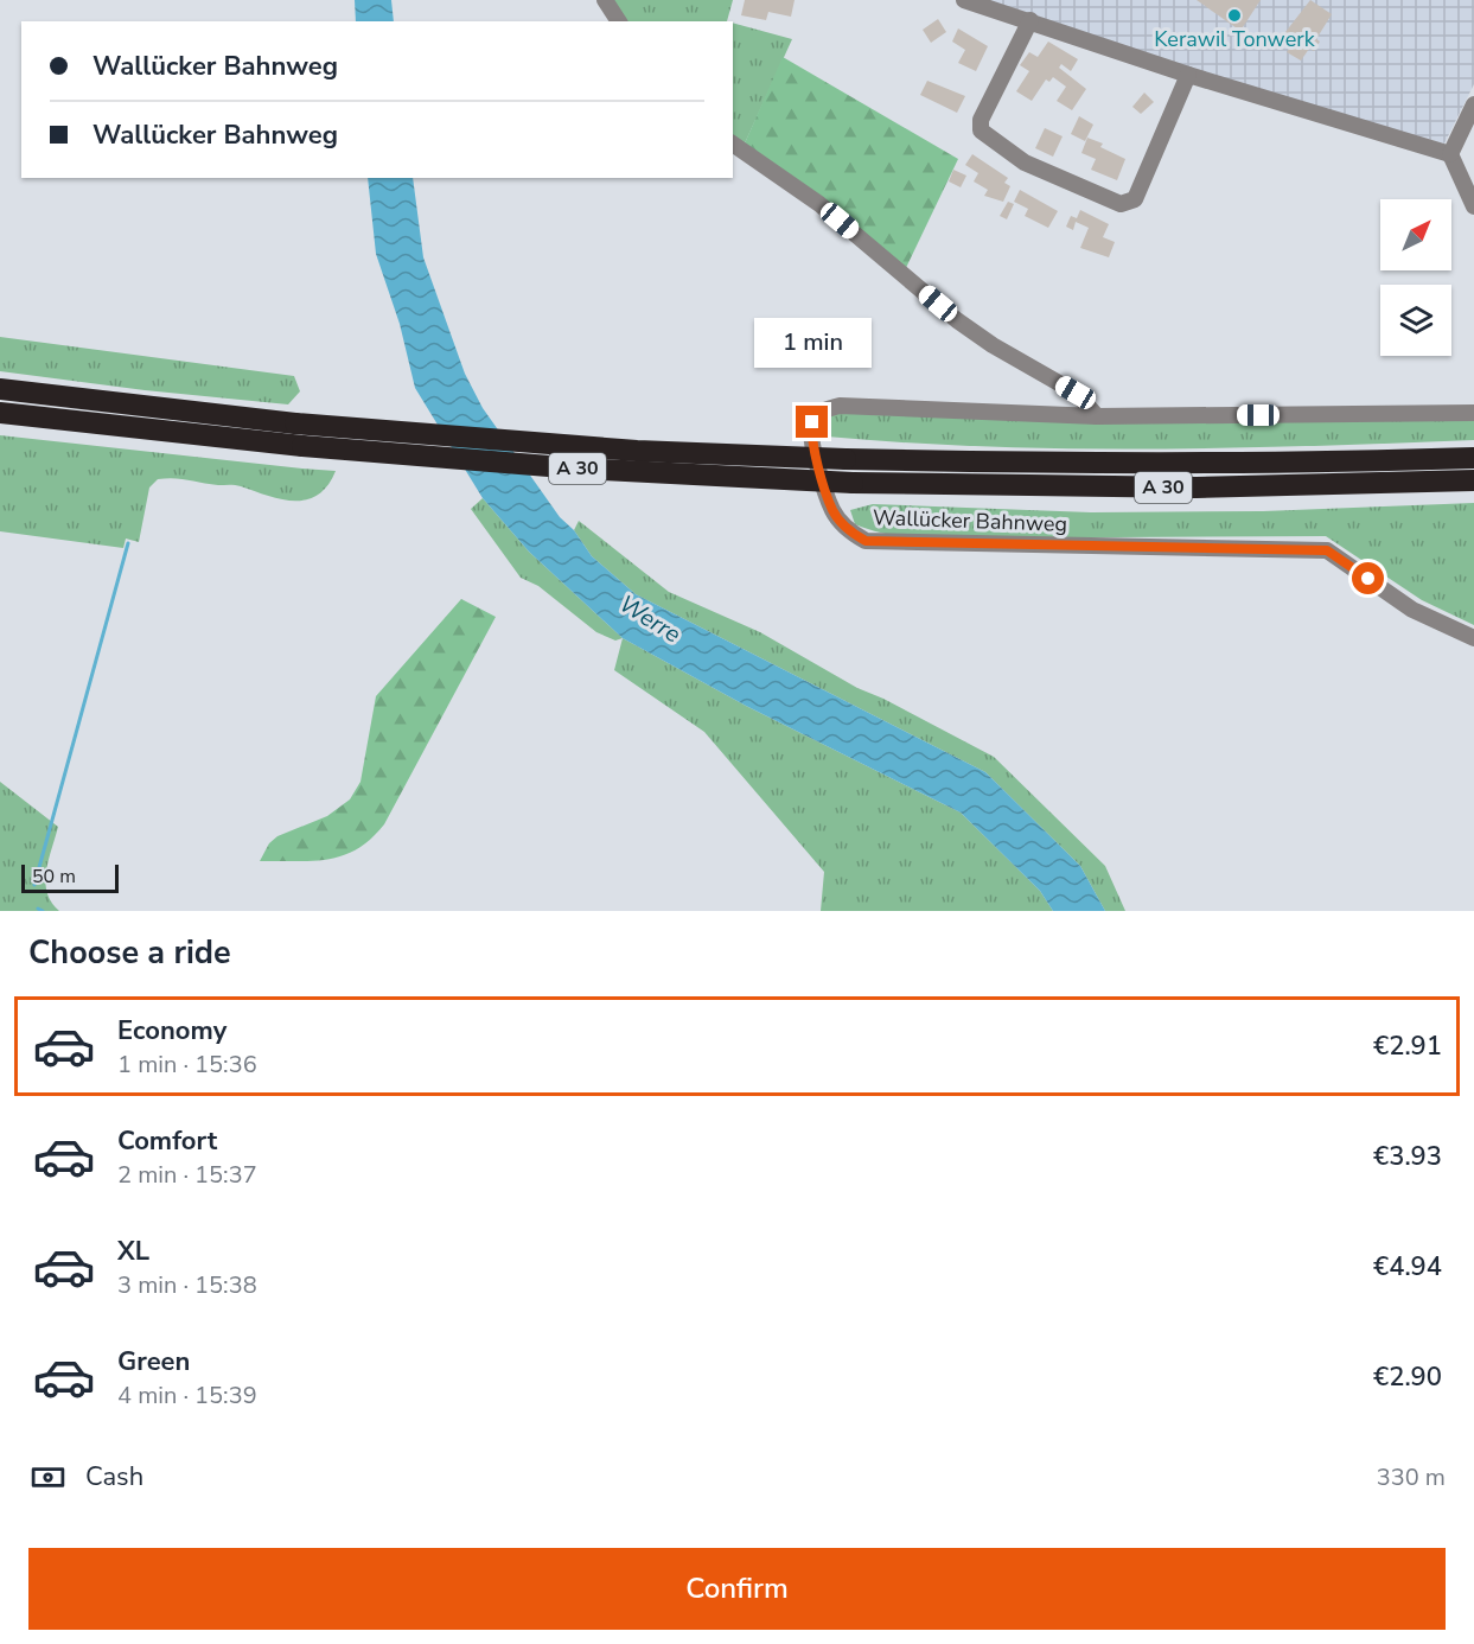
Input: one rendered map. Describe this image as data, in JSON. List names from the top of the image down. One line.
{"streets":{"highway":["A 30"],"street":["Wallücker Bahnweg"]},"water":["Werre"],"places":["Kerawil Tonwerk"],"scale_bar":"50 m","north":"top right","page":{"banner":["Wallücker Bahnweg","Wallücker Bahnweg"],"bubble":"1 min","scale":"50 m","heading":"Choose a ride","list":[{"name":"Economy","note":"1 min · 15:36","value":"€2.91"},{"name":"Comfort","note":"2 min · 15:37","value":"€3.93"},{"name":"XL","note":"3 min · 15:38","value":"€4.94"},{"name":"Green","note":"4 min · 15:39","value":"€2.90"}],"pay":["Cash","330 m"],"buttons":"Confirm"}}
